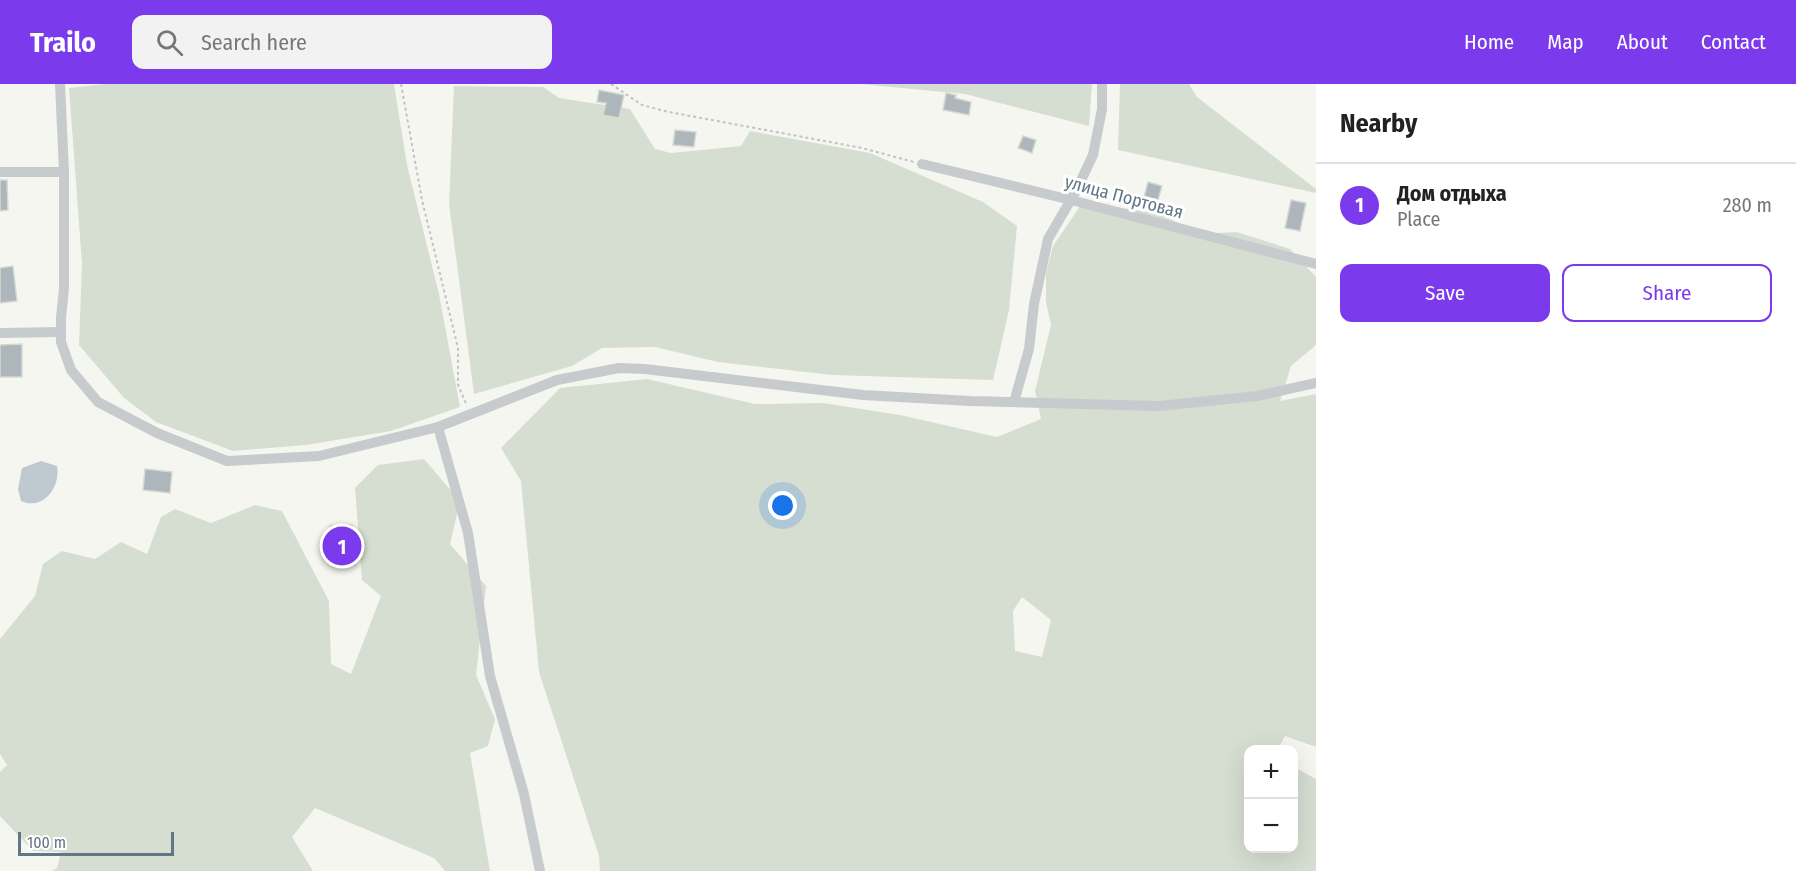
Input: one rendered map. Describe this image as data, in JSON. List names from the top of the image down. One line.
{"streets":{"street":["улица Портовая"]},"scale_bar":"100 m","page":{"header":"Trailo","search":"Search here","nav":["Home","Map","About","Contact"],"heading":"Nearby","list":[{"mark":"1","name":"Дом отдыха","note":"Place","value":"280 m"}],"buttons":["Save","Share"],"pins":"1","map_buttons":["+","−"],"scale":"100 m"}}
